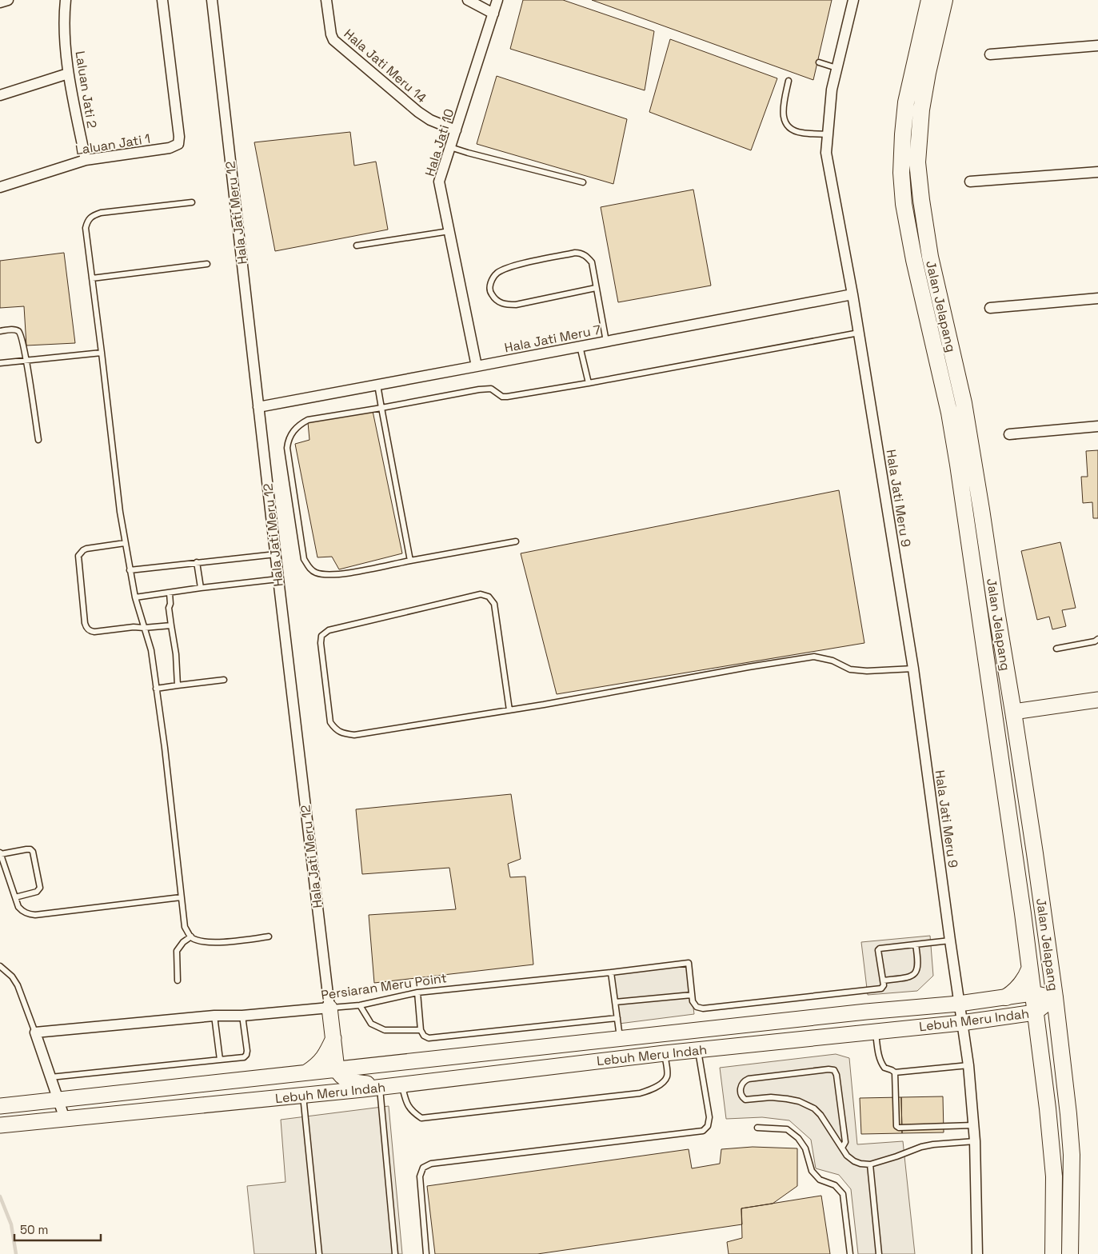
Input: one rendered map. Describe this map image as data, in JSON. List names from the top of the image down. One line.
{"streets":{"main road":["Hala Jati Meru 12","Jalan Jelapang","Lebuh Meru Indah"],"street":["Hala Jati Meru 14","Laluan Jati 2","Hala Jati 10","Laluan Jati 1","Hala Jati Meru 7","Hala Jati Meru 9","Persiaran Meru Point"]},"crossings":[["Hala Jati Meru 14","Hala Jati 10"],["Laluan Jati 2","Laluan Jati 1"],["Hala Jati 10","Hala Jati Meru 7"],["Hala Jati Meru 12","Hala Jati Meru 7"],["Hala Jati Meru 12","Persiaran Meru Point"],["Hala Jati Meru 12","Lebuh Meru Indah"],["Jalan Jelapang","Lebuh Meru Indah"],["Hala Jati Meru 7","Hala Jati Meru 9"],["Hala Jati Meru 9","Lebuh Meru Indah"]],"scale_bar":"50 m"}
